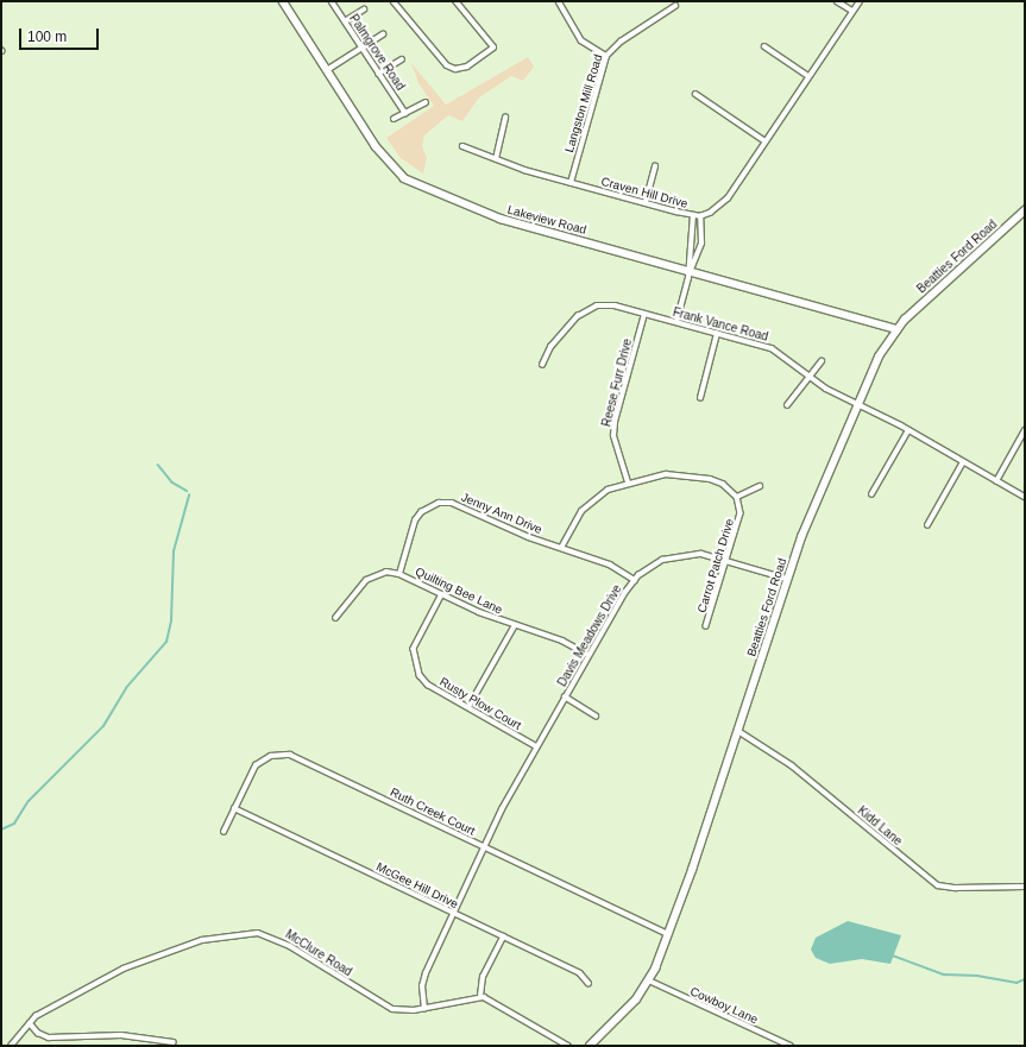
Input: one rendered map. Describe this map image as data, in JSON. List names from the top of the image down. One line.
{"streets":{"main road":["Lakeview Road","Beatties Ford Road"],"street":["Palmgrove Road","Langston Mill Road","Craven Hill Drive","Frank Vance Road","Reese Furr Drive","Jenny Ann Drive","Carrot Patch Drive","Quilting Bee Lane","Davis Meadows Drive","Rusty Plow Court","Ruth Creek Court","Kidd Lane","McGee Hill Drive","McClure Road","Cowboy Lane"]},"crossings":[["Langston Mill Road","Craven Hill Drive"],["Lakeview Road","Beatties Ford Road"],["Beatties Ford Road","Frank Vance Road"],["Beatties Ford Road","Davis Meadows Drive"],["Beatties Ford Road","Ruth Creek Court"],["Beatties Ford Road","Kidd Lane"],["Beatties Ford Road","Cowboy Lane"],["Frank Vance Road","Reese Furr Drive"],["Jenny Ann Drive","Quilting Bee Lane"],["Jenny Ann Drive","Davis Meadows Drive"],["Carrot Patch Drive","Davis Meadows Drive"],["Quilting Bee Lane","Davis Meadows Drive"],["Quilting Bee Lane","Rusty Plow Court"],["Davis Meadows Drive","Rusty Plow Court"],["Davis Meadows Drive","Ruth Creek Court"],["Davis Meadows Drive","McGee Hill Drive"],["Davis Meadows Drive","McClure Road"],["Ruth Creek Court","McGee Hill Drive"]],"scale_bar":"100 m"}
